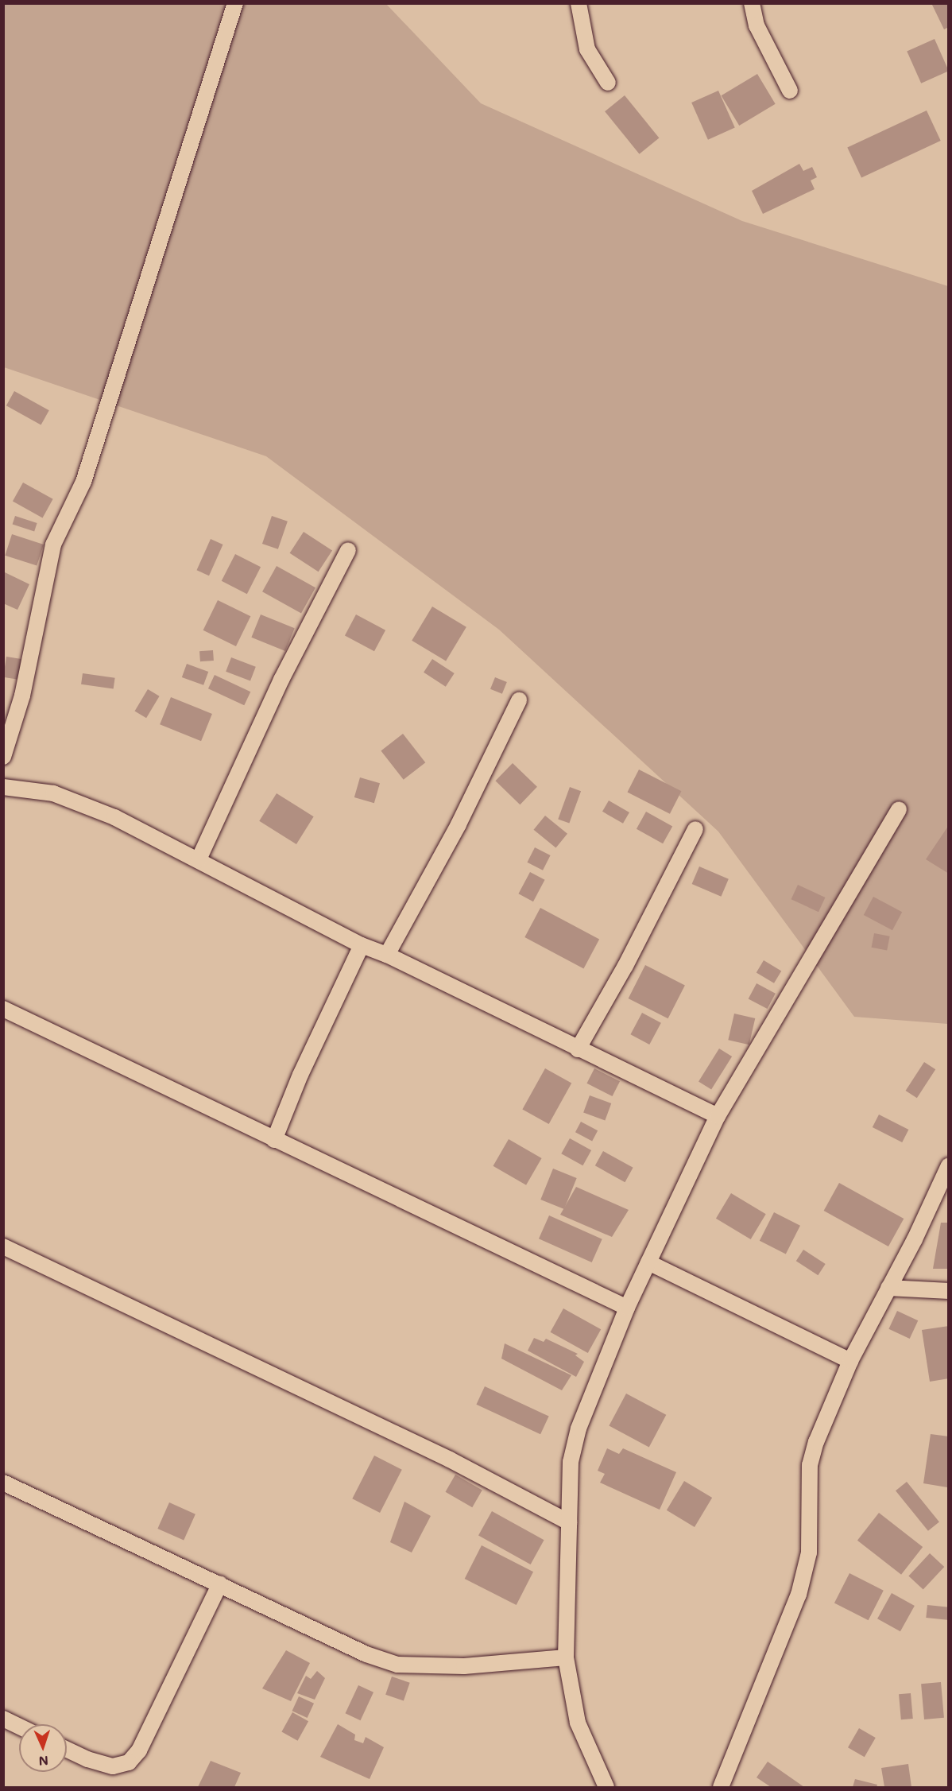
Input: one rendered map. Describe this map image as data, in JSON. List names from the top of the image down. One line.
{"north":"bottom"}
